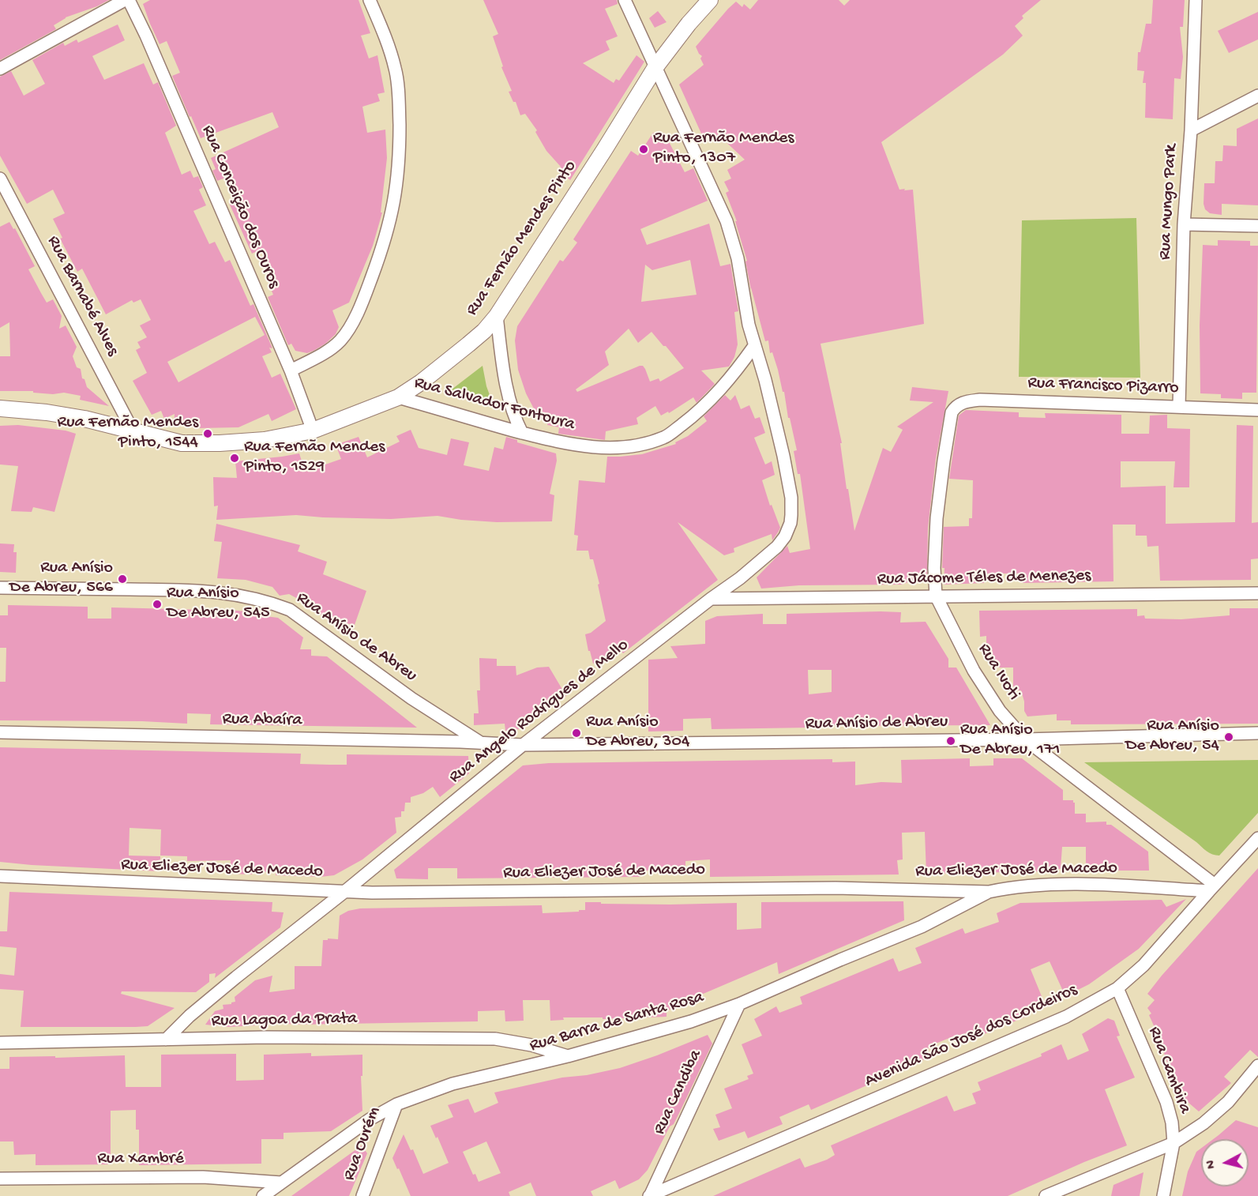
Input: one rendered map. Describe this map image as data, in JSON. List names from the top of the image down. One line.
{"streets":{"street":["Rua Mungo Park","Rua Conceição dos Ouros","Rua Fernão Mendes Pinto","Rua Barnabé Alves","Rua Francisco Pizarro","Rua Salvador Fontoura","Rua Jácome Téles de Menezes","Rua Anísio de Abreu","Rua Ivoti","Rua Angelo Rodrigues de Mello","Rua Abaíra","Rua Eliezer José de Macedo","Rua Lagoa da Prata","Rua Barra de Santa Rosa","Avenida São José dos Cordeiros","Rua Cambira","Rua Candiba","Rua Ourém","Rua Xambré"]},"crossings":[["Rua Mungo Park","Rua Francisco Pizarro"],["Rua Conceição dos Ouros","Rua Fernão Mendes Pinto"],["Rua Fernão Mendes Pinto","Rua Barnabé Alves"],["Rua Fernão Mendes Pinto","Rua Salvador Fontoura"],["Rua Francisco Pizarro","Rua Ivoti"],["Rua Salvador Fontoura","Rua Angelo Rodrigues de Mello"],["Rua Jácome Téles de Menezes","Rua Ivoti"],["Rua Jácome Téles de Menezes","Rua Angelo Rodrigues de Mello"],["Rua Anísio de Abreu","Rua Ivoti"],["Rua Anísio de Abreu","Rua Angelo Rodrigues de Mello"],["Rua Anísio de Abreu","Rua Abaíra"],["Rua Ivoti","Rua Eliezer José de Macedo"],["Rua Ivoti","Avenida São José dos Cordeiros"],["Rua Angelo Rodrigues de Mello","Rua Abaíra"],["Rua Angelo Rodrigues de Mello","Rua Eliezer José de Macedo"],["Rua Angelo Rodrigues de Mello","Rua Lagoa da Prata"],["Rua Eliezer José de Macedo","Rua Barra de Santa Rosa"],["Rua Eliezer José de Macedo","Avenida São José dos Cordeiros"],["Rua Lagoa da Prata","Rua Barra de Santa Rosa"],["Rua Barra de Santa Rosa","Rua Candiba"],["Rua Barra de Santa Rosa","Rua Ourém"],["Rua Barra de Santa Rosa","Rua Xambré"],["Avenida São José dos Cordeiros","Rua Cambira"],["Avenida São José dos Cordeiros","Rua Candiba"]],"places":["Rua Fernão Mendes Pinto, 1307","Rua Fernão Mendes Pinto, 1544","Rua Fernão Mendes Pinto, 1529","Rua Anísio De Abreu, 566","Rua Anísio De Abreu, 545","Rua Anísio De Abreu, 304","Rua Anísio De Abreu, 54","Rua Anísio De Abreu, 171"],"north":"left"}
